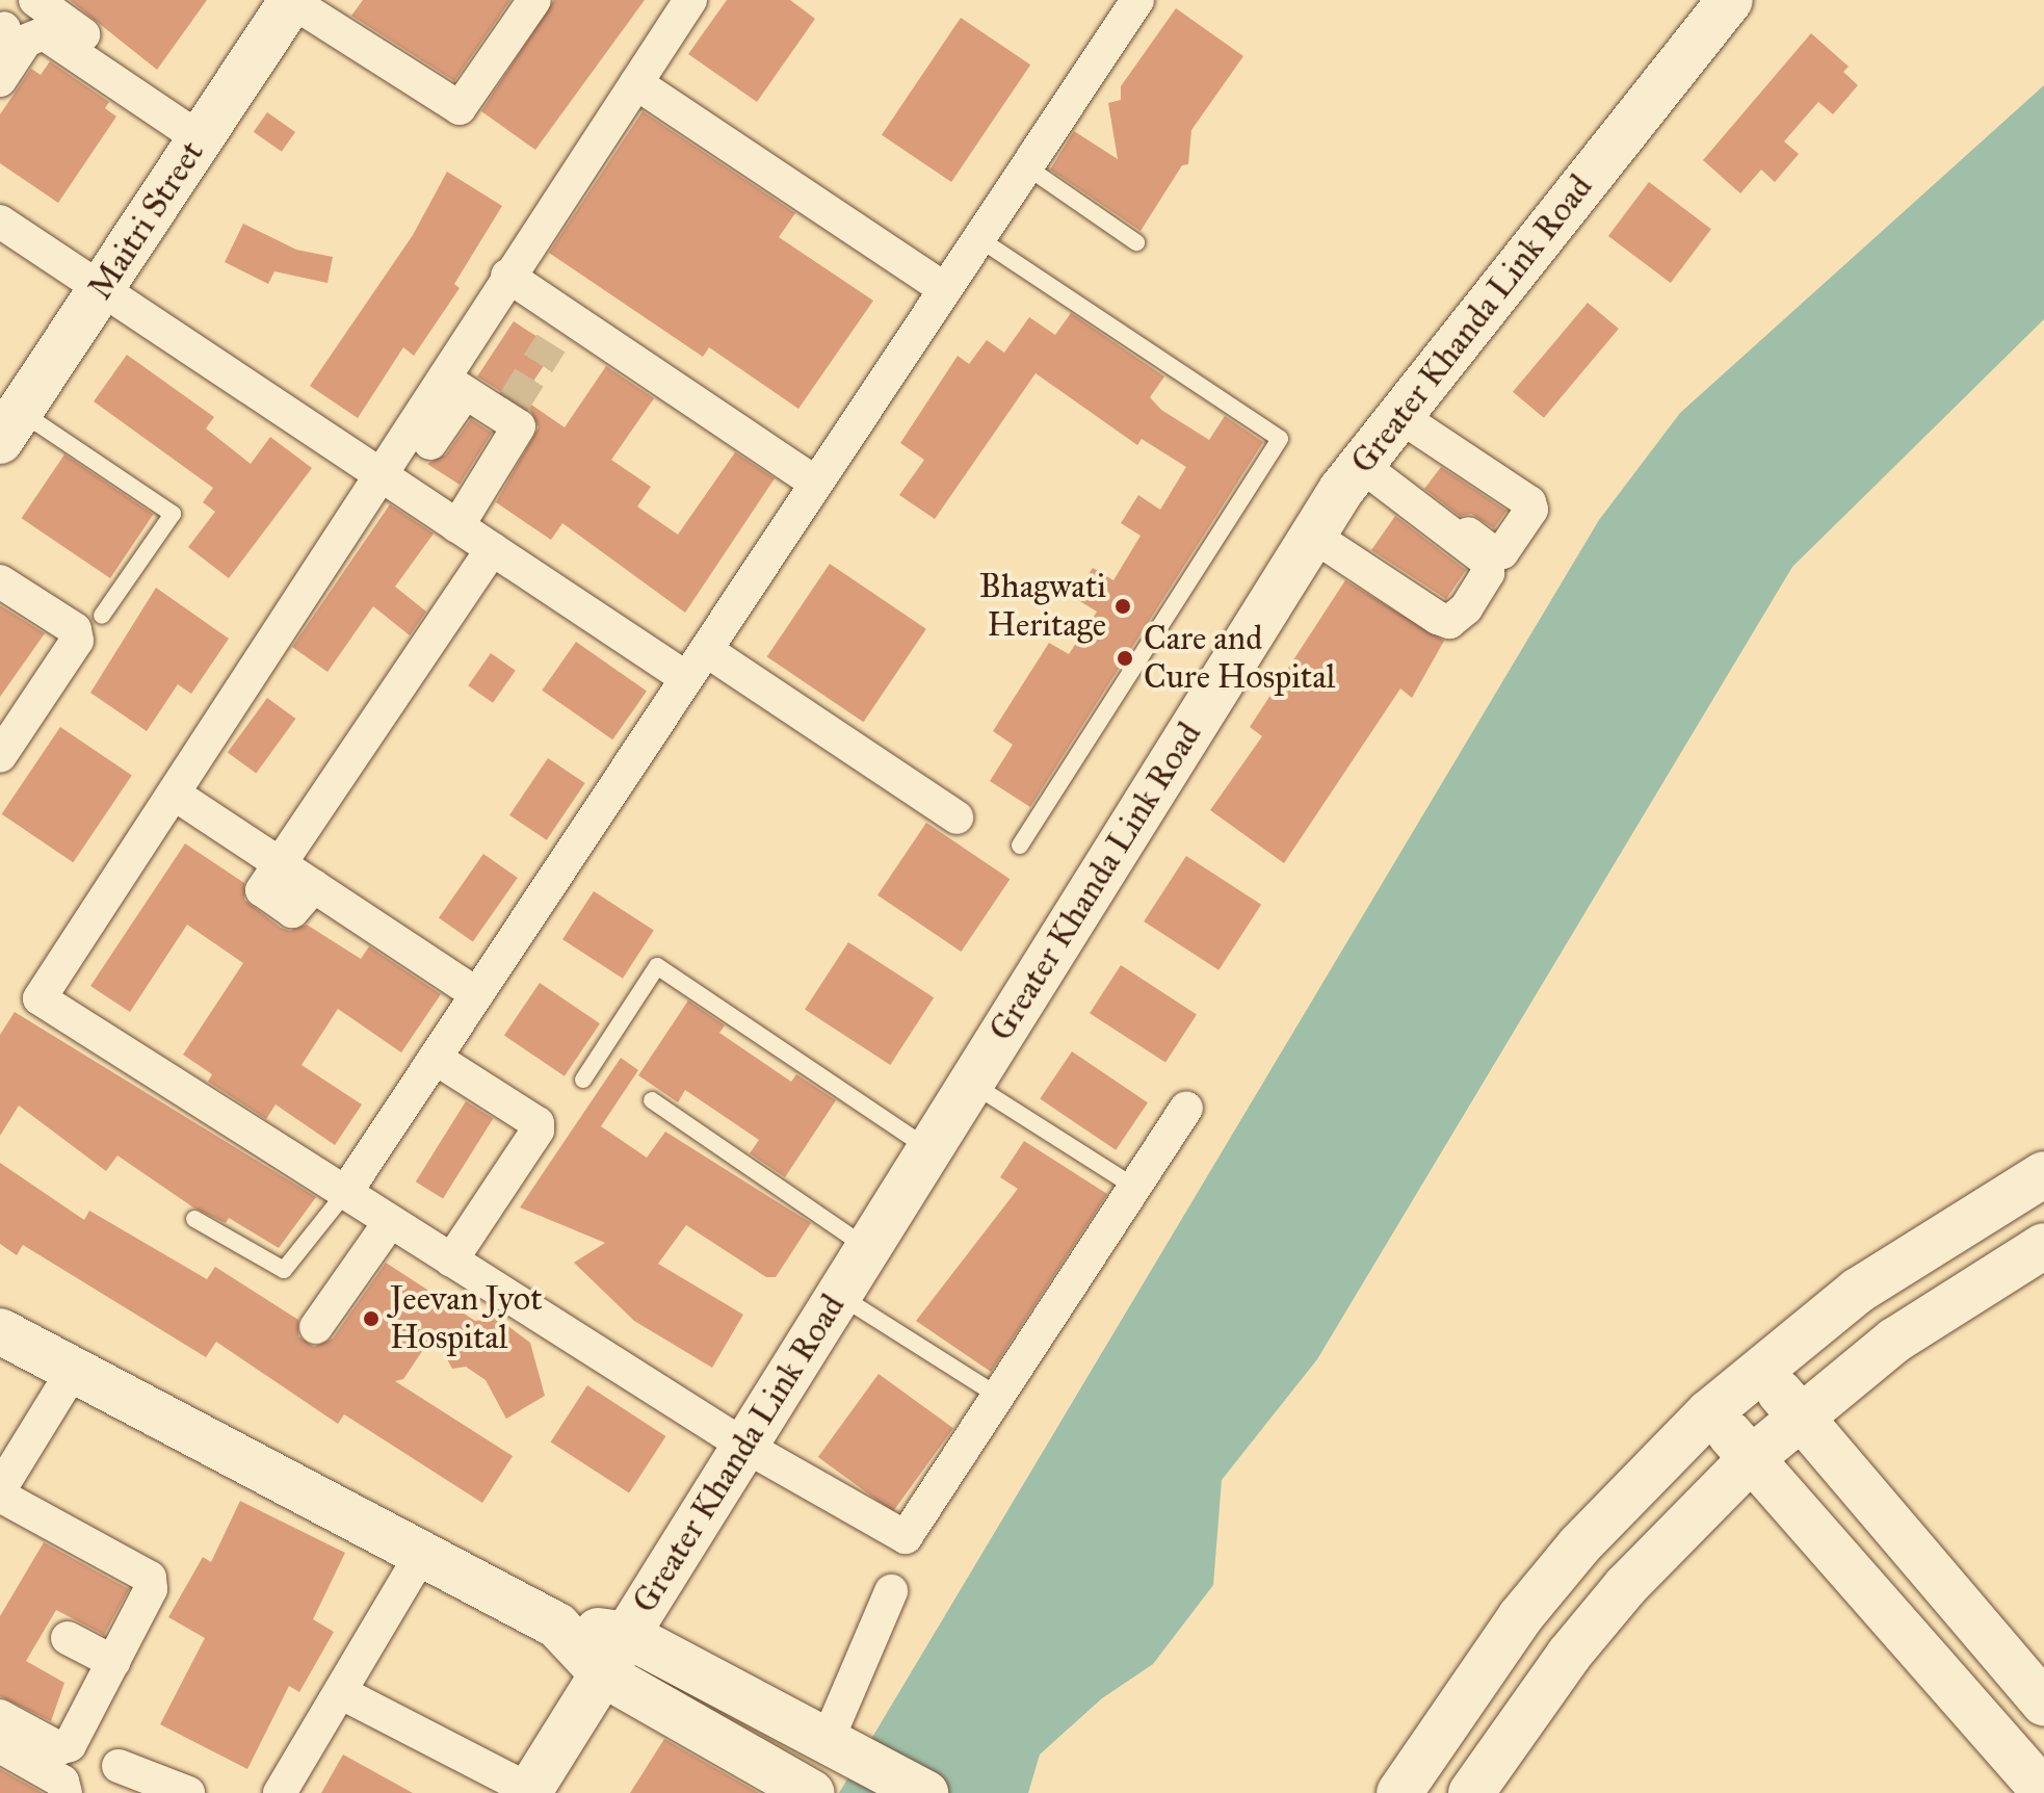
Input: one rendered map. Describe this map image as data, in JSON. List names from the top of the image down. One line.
{"streets":{"street":["Maitri Street","Greater Khanda Link Road"]},"places":["Bhagwati Heritage","Care and Cure Hospital","Jeevan Jyot Hospital"]}
